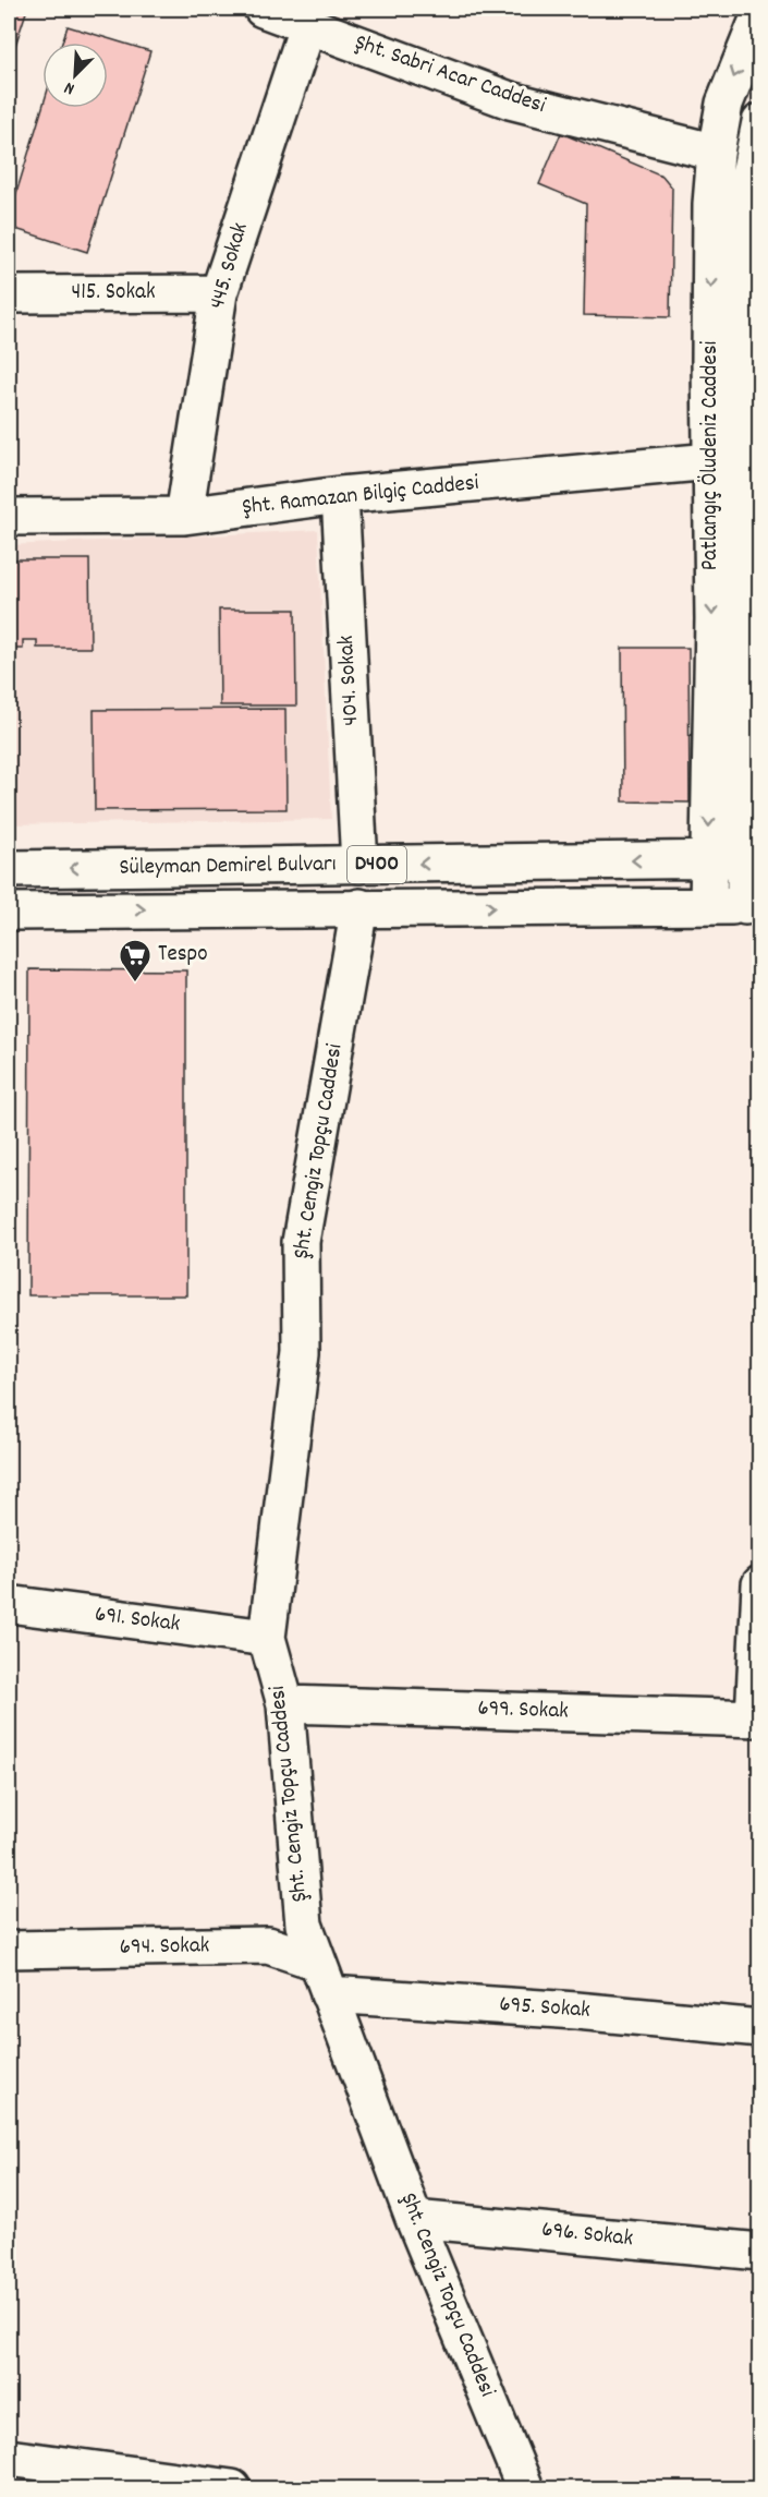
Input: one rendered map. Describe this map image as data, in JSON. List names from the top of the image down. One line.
{"streets":{"street":["Şht. Sabri Acar Caddesi","445. Sokak","415. Sokak","Patlangıç Öludeniz Caddesi","Şht. Ramazan Bilgiç Caddesi","404. Sokak","D400","Süleyman Demirel Bulvarı","Şht. Cengiz Topçu Caddesi","691. Sokak","699. Sokak","694. Sokak","695. Sokak","696. Sokak"]},"crossings":[["Şht. Sabri Acar Caddesi","445. Sokak"],["Şht. Sabri Acar Caddesi","Patlangıç Öludeniz Caddesi"],["445. Sokak","415. Sokak"],["445. Sokak","Şht. Ramazan Bilgiç Caddesi"],["Patlangıç Öludeniz Caddesi","Şht. Ramazan Bilgiç Caddesi"],["Patlangıç Öludeniz Caddesi","Süleyman Demirel Bulvarı"],["Şht. Ramazan Bilgiç Caddesi","404. Sokak"],["404. Sokak","Süleyman Demirel Bulvarı"],["Süleyman Demirel Bulvarı","Şht. Cengiz Topçu Caddesi"],["Şht. Cengiz Topçu Caddesi","691. Sokak"],["Şht. Cengiz Topçu Caddesi","699. Sokak"],["Şht. Cengiz Topçu Caddesi","694. Sokak"],["Şht. Cengiz Topçu Caddesi","695. Sokak"],["Şht. Cengiz Topçu Caddesi","696. Sokak"],["694. Sokak","695. Sokak"]],"places":{"supermarket":["Tespo"]},"north":"bottom left"}
